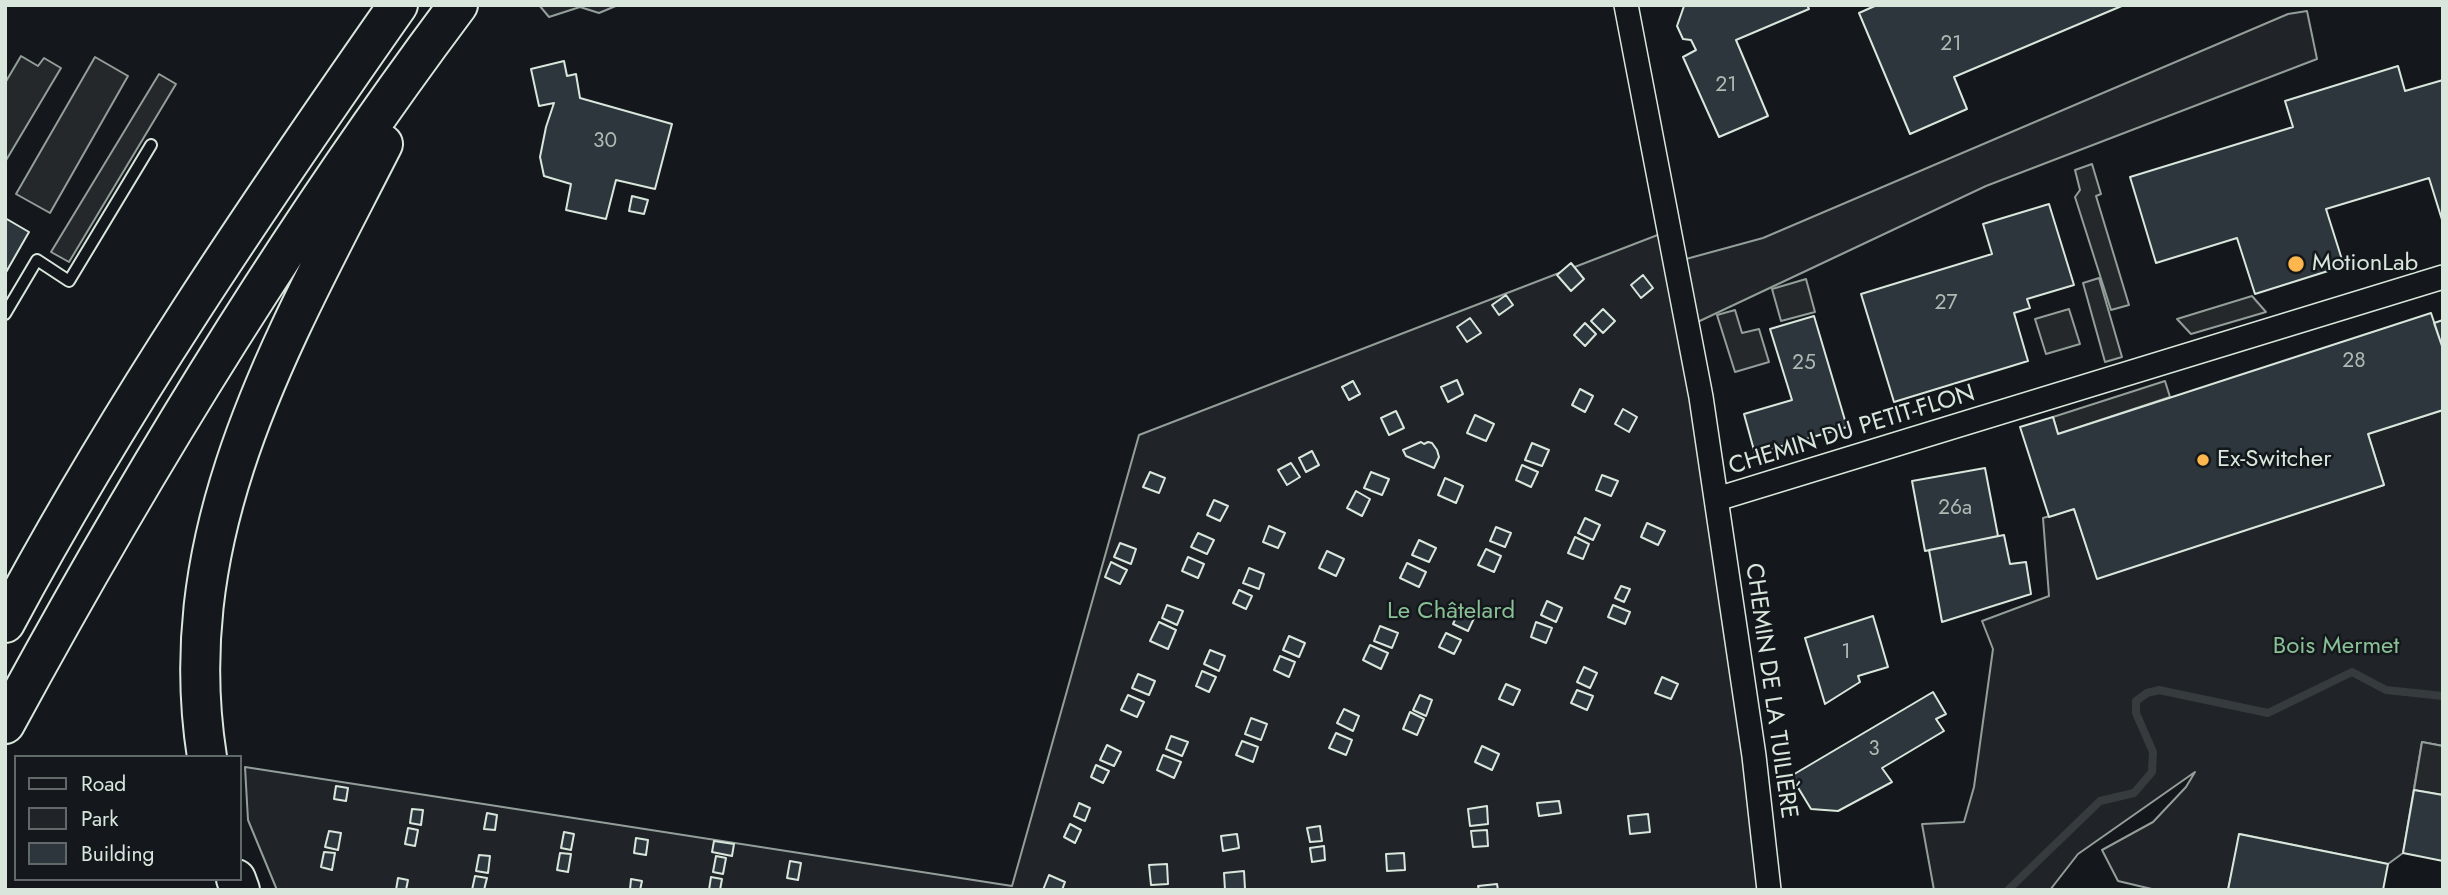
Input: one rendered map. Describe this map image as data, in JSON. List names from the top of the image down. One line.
{"streets":{"street":["CHEMIN DU PETIT-FLON","CHEMIN DE LA TUILIÈRE"]},"crossings":[["CHEMIN DU PETIT-FLON","CHEMIN DE LA TUILIÈRE"]],"parks":["Le Châtelard","Bois Mermet"],"places":["MotionLab","Ex-Switcher"],"house_numbers":["21","21","30","27","28","25","26a","1","3"],"legend":["Road","Park","Building"]}
